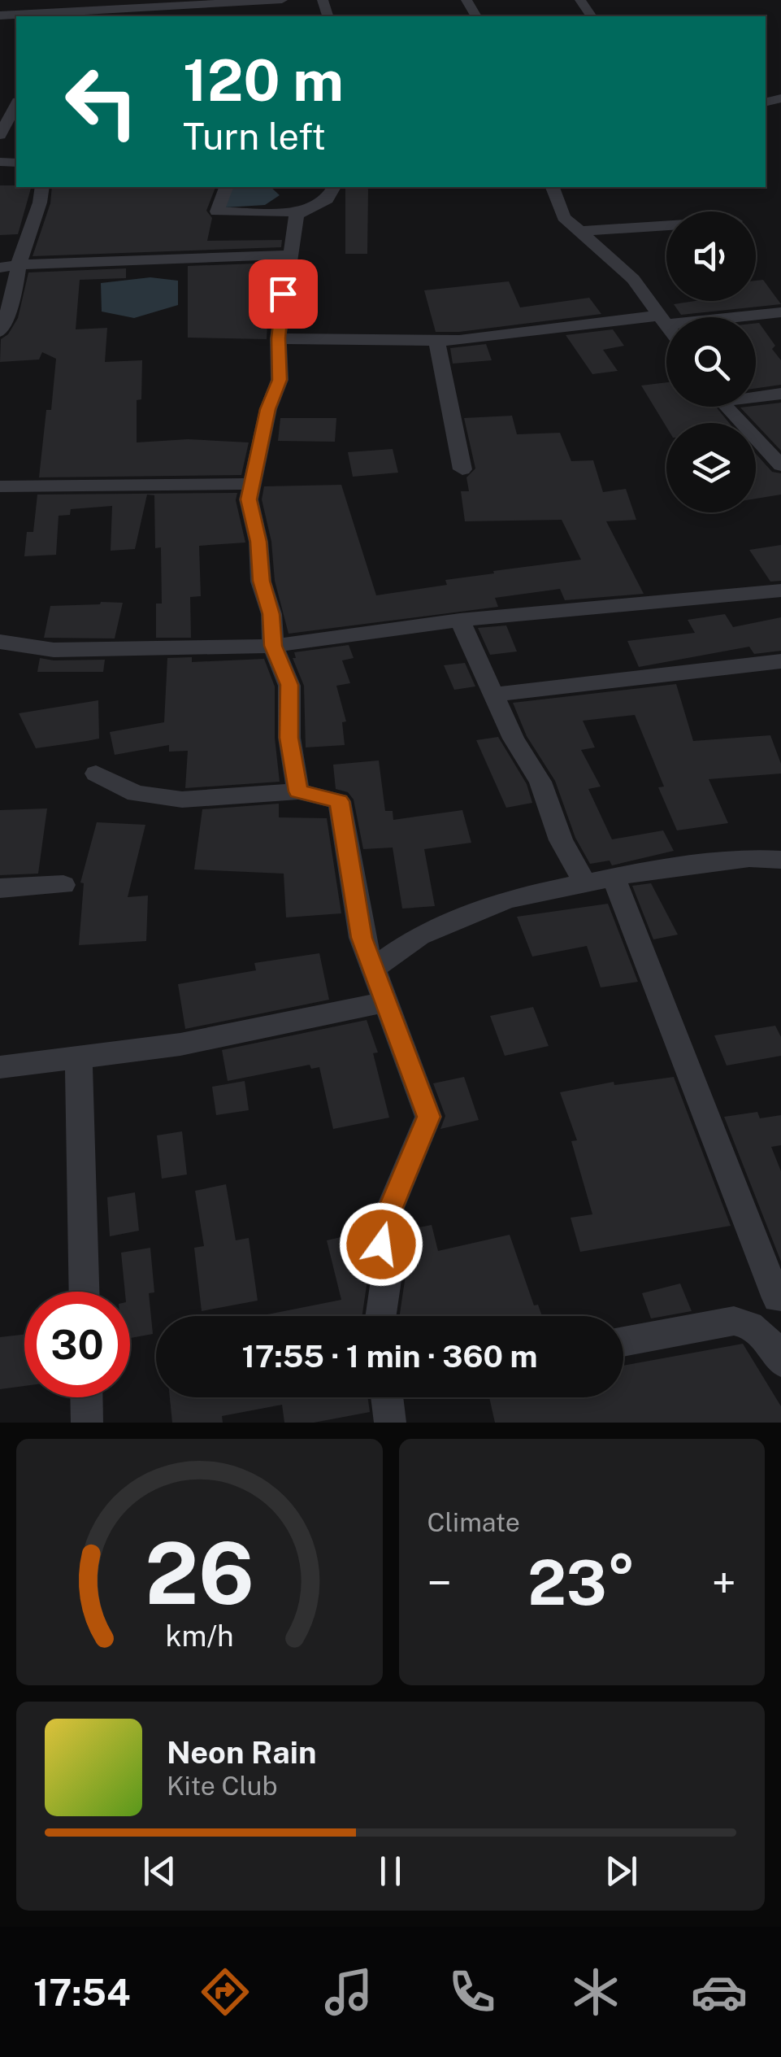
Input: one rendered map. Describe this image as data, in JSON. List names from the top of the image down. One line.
{"page":{"turn":["120 m","Turn left"],"limit":"30","trip":"17:55 · 1 min · 360 m","tile":"Climate","heat":["−","23°","+"],"song":["Neon Rain","Kite Club"],"tabs":"17:54","gauge":["26","km/h"]}}
